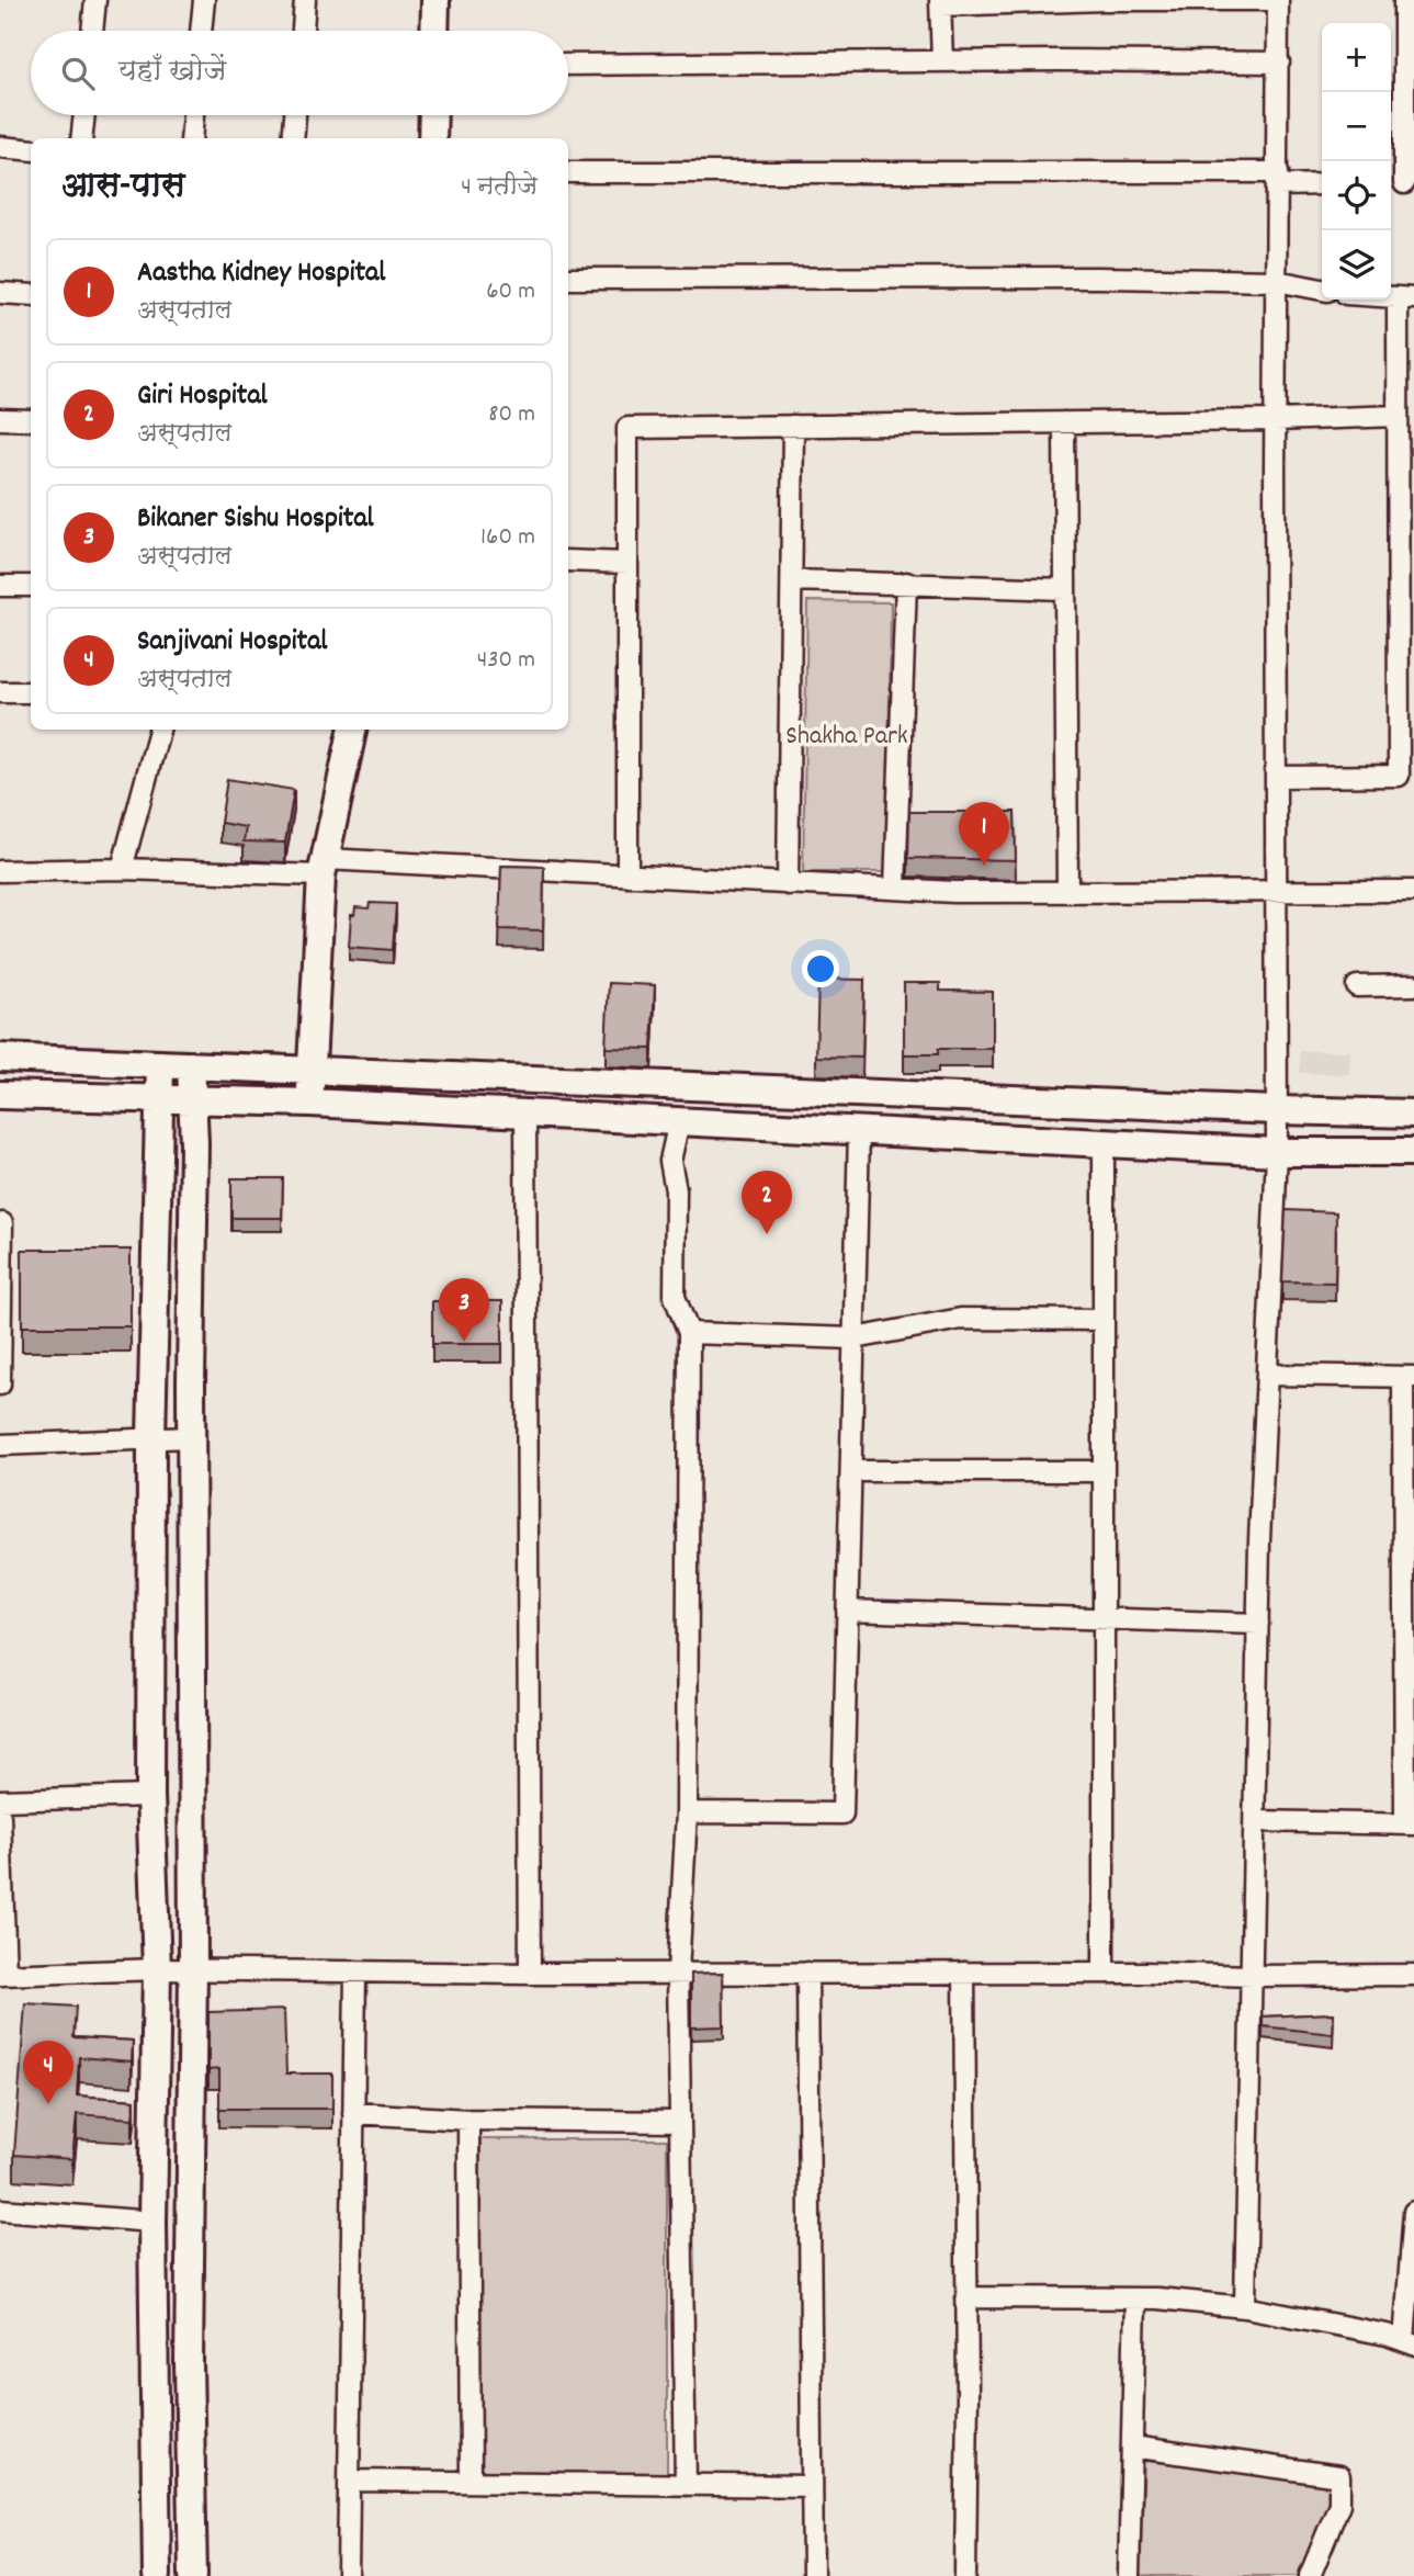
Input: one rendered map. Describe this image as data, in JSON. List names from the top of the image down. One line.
{"parks":["Shakha Park"],"page":{"map_buttons":["+","−"],"search":"यहाँ खोजें","heading":["आस-पास","4 नतीजे"],"list":[{"mark":"1","name":"Aastha Kidney Hospital","note":"अस्पताल","value":"60 m"},{"mark":"2","name":"Giri Hospital","note":"अस्पताल","value":"80 m"},{"mark":"3","name":"Bikaner Sishu Hospital","note":"अस्पताल","value":"160 m"},{"mark":"4","name":"Sanjivani Hospital","note":"अस्पताल","value":"430 m"}],"pins":["1","2","3","4"]}}
